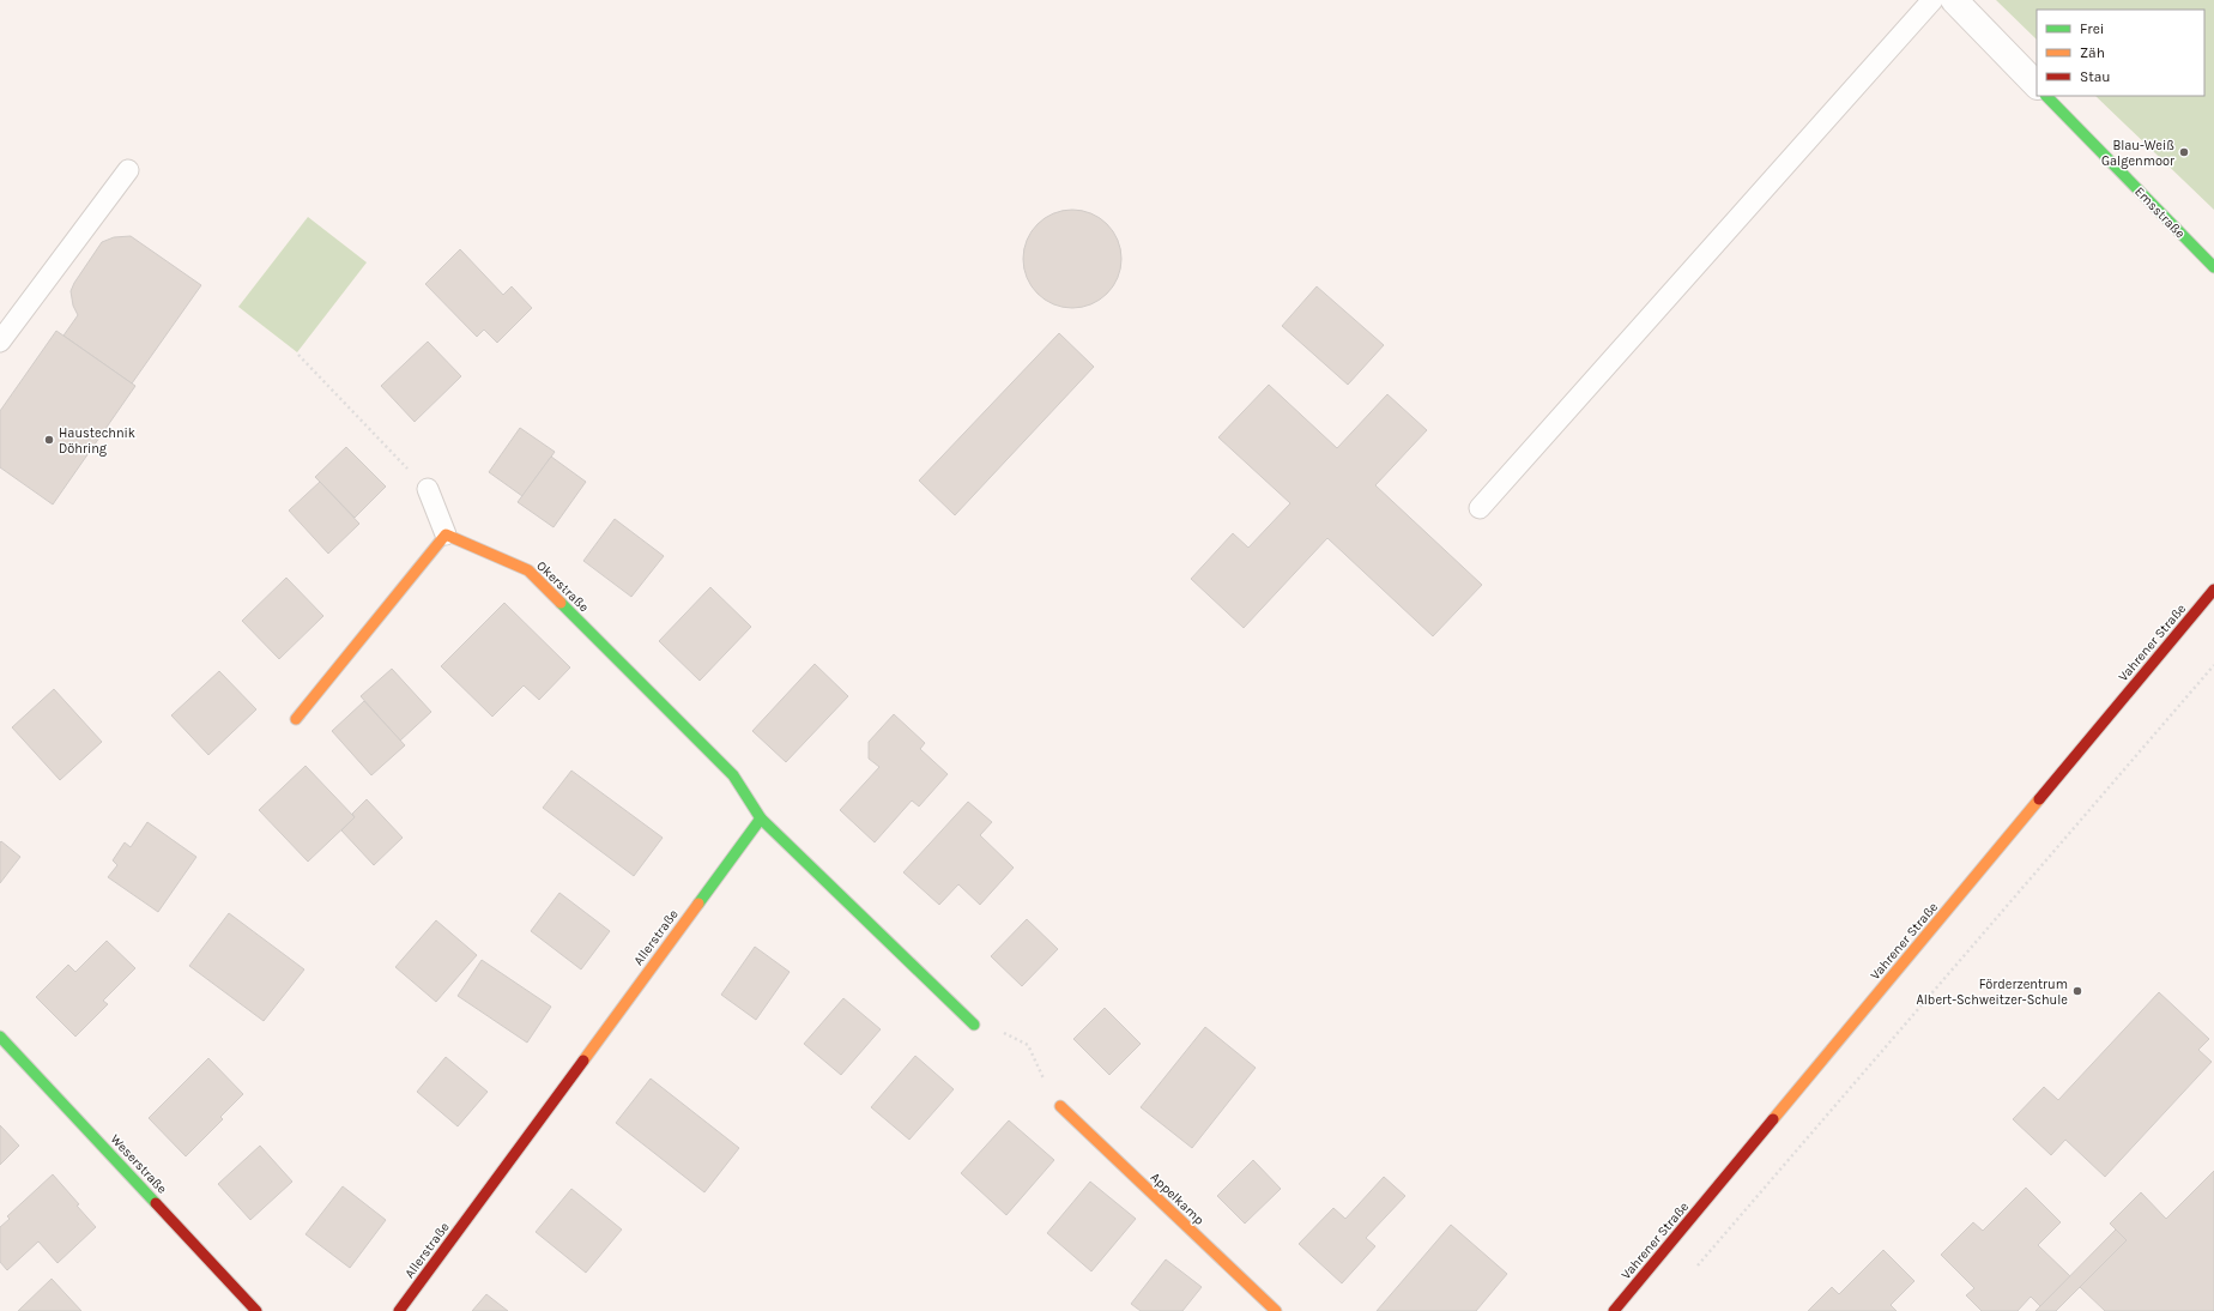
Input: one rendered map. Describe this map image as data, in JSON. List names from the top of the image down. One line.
{"streets":{"street":["Emsstraße","Okerstraße","Vahrener Straße","Allerstraße","Weserstraße","Appelkamp"]},"crossings":[["Okerstraße","Allerstraße"]],"places":["Blau-Weiß Galgenmoor","Haustechnik Döhring","Förderzentrum Albert-Schweitzer-Schule"],"legend":["Frei","Zäh","Stau"]}
